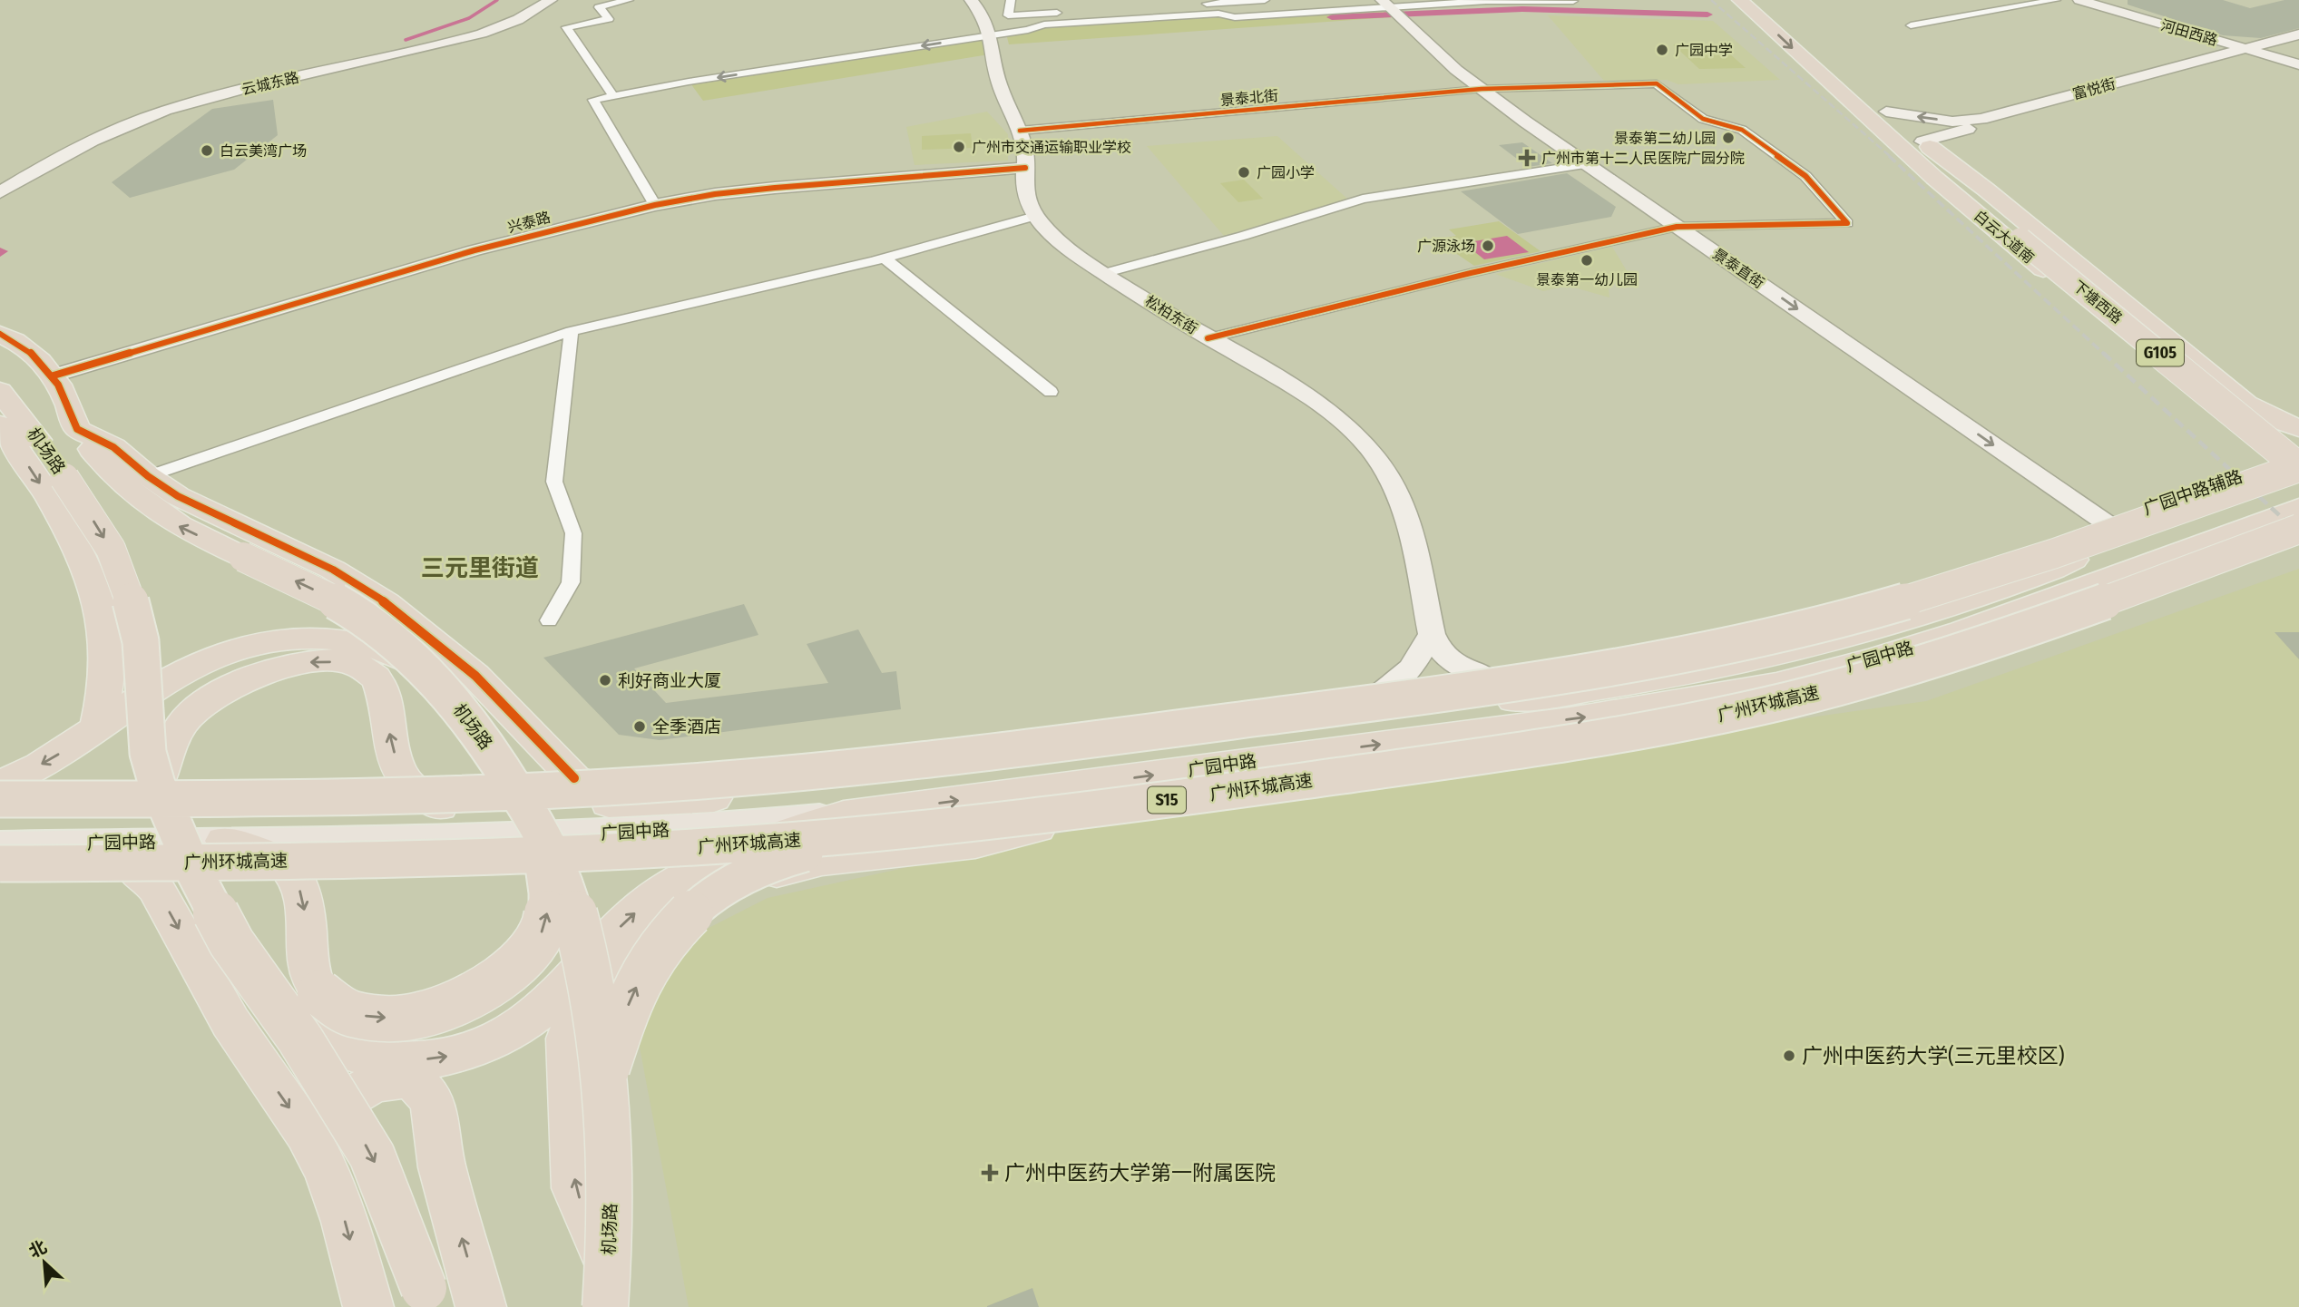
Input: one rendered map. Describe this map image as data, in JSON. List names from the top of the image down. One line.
{"streets":{"highway":["白云大道南","下塘西路","G105","机场路","广园中路辅路","广园中路","广州环城高速","S15"],"street":["河田西路","云城东路","富悦街","景泰北街","兴泰路","景泰直街","松柏东街"]},"crossings":[["河田西路","富悦街"],["富悦街","白云大道南"],["富悦街","下塘西路"],["景泰北街","景泰直街"],["景泰北街","松柏东街"],["兴泰路","松柏东街"],["白云大道南","下塘西路"],["白云大道南","广园中路辅路"],["白云大道南","广园中路"],["景泰直街","广园中路辅路"],["下塘西路","广园中路辅路"],["下塘西路","广园中路"],["广园中路辅路","广园中路"]],"one_way":["景泰直街"],"districts":["三元里街道"],"places":{"other":["广园中学","景泰第二幼儿园","广州市交通运输职业学校","白云美湾广场","广园小学","广源泳场","景泰第一幼儿园","利好商业大厦","全季酒店","广州中医药大学(三元里校区)"],"health":["广州市第十二人民医院广园分院","广州中医药大学第一附属医院"]},"north":"top left"}
